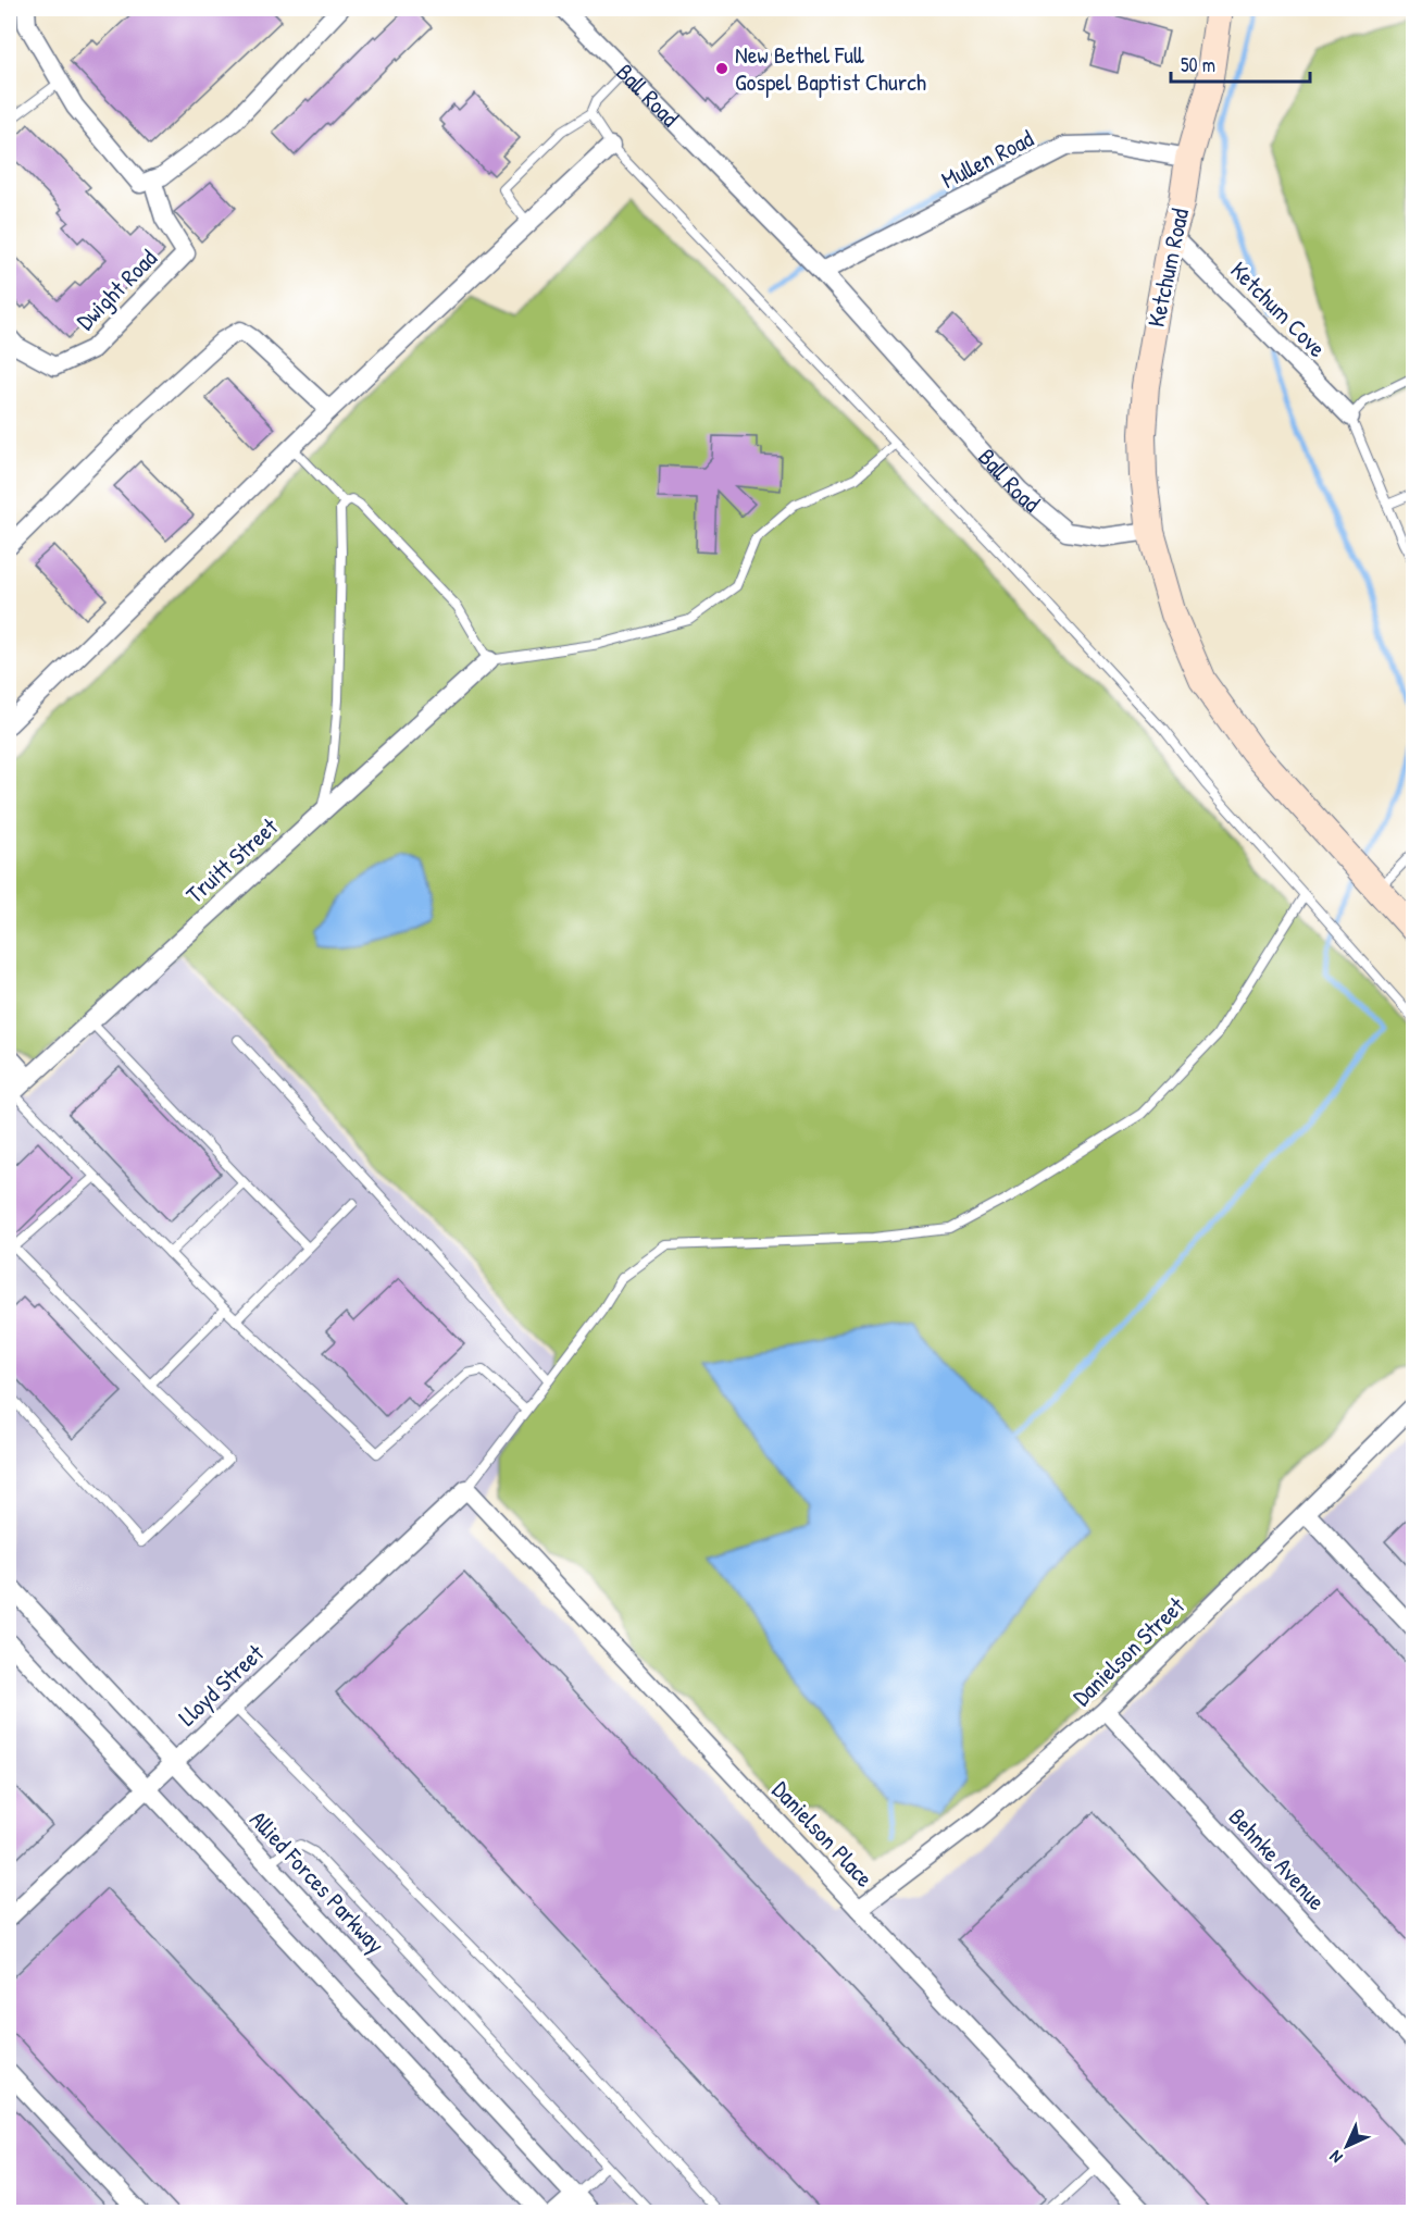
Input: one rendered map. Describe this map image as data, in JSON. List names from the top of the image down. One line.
{"streets":{"main road":["Ketchum Road"],"street":["Ball Road","Mullen Road","Dwight Road","Ketchum Cove","Truitt Street","Danielson Street","Lloyd Street","Danielson Place","Behnke Avenue","Allied Forces Parkway"]},"crossings":[["Ball Road","Mullen Road"],["Ball Road","Ketchum Road"],["Mullen Road","Ketchum Road"],["Ketchum Road","Ketchum Cove"],["Danielson Street","Danielson Place"],["Danielson Street","Behnke Avenue"],["Lloyd Street","Danielson Place"],["Lloyd Street","Allied Forces Parkway"]],"places":["New Bethel Full Gospel Baptist Church"],"scale_bar":"50 m","north":"bottom left"}
